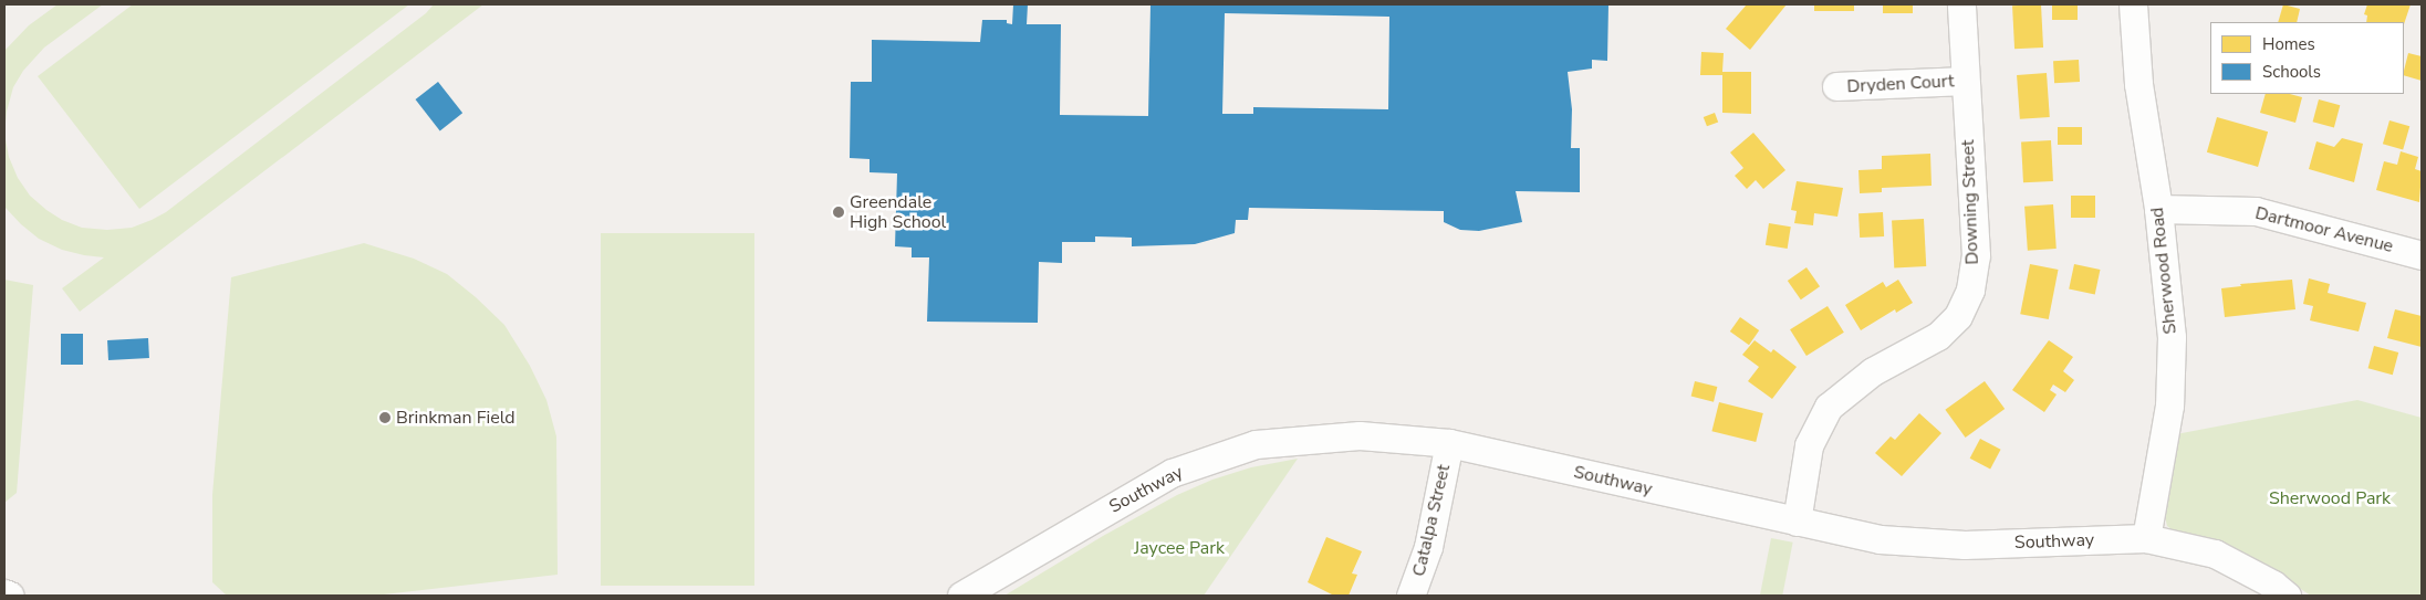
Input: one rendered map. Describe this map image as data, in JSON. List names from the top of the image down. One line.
{"streets":{"street":["Dryden Court","Downing Street","Dartmoor Avenue","Sherwood Road","Southway","Catalpa Street"]},"crossings":[["Dryden Court","Downing Street"],["Downing Street","Southway"],["Dartmoor Avenue","Sherwood Road"],["Sherwood Road","Southway"],["Southway","Catalpa Street"]],"parks":["Sherwood Park","Jaycee Park"],"places":["Greendale High School","Brinkman Field"],"legend":["Homes","Schools"]}
